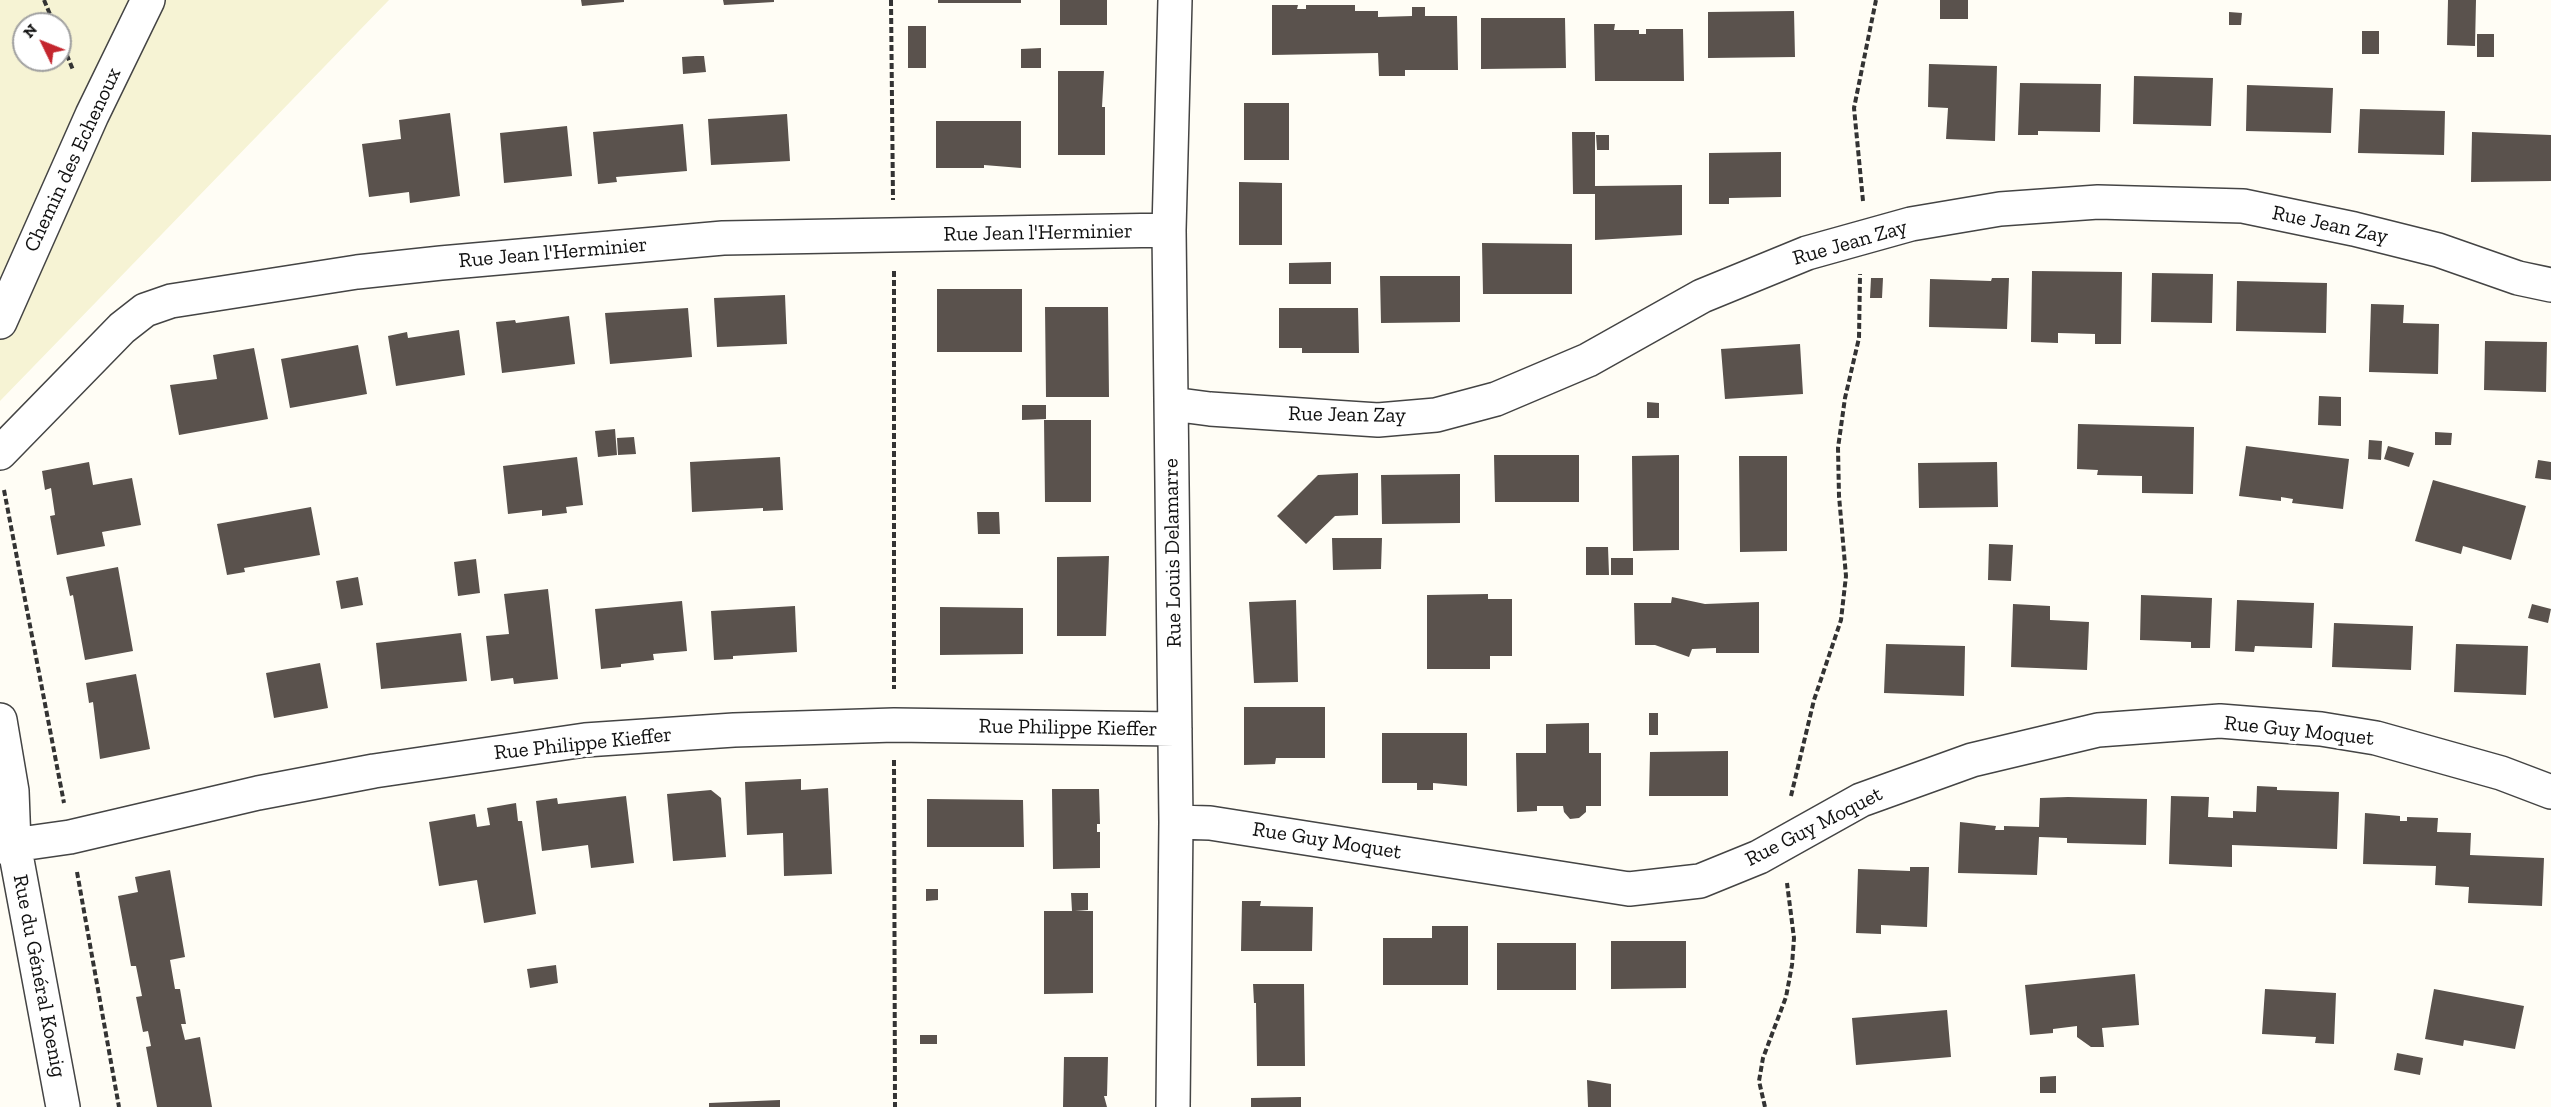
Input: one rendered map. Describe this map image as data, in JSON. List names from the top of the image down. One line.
{"streets":{"street":["Chemin des Echenoux","Rue Jean Zay","Rue Jean l'Herminier","Rue Louis Delamarre","Rue Philippe Kieffer","Rue Guy Moquet","Rue du Général Koenig"]},"crossings":[["Rue Jean Zay","Rue Louis Delamarre"],["Rue Jean l'Herminier","Rue Louis Delamarre"],["Rue Louis Delamarre","Rue Philippe Kieffer"],["Rue Louis Delamarre","Rue Guy Moquet"],["Rue Philippe Kieffer","Rue du Général Koenig"]],"north":"top left"}
